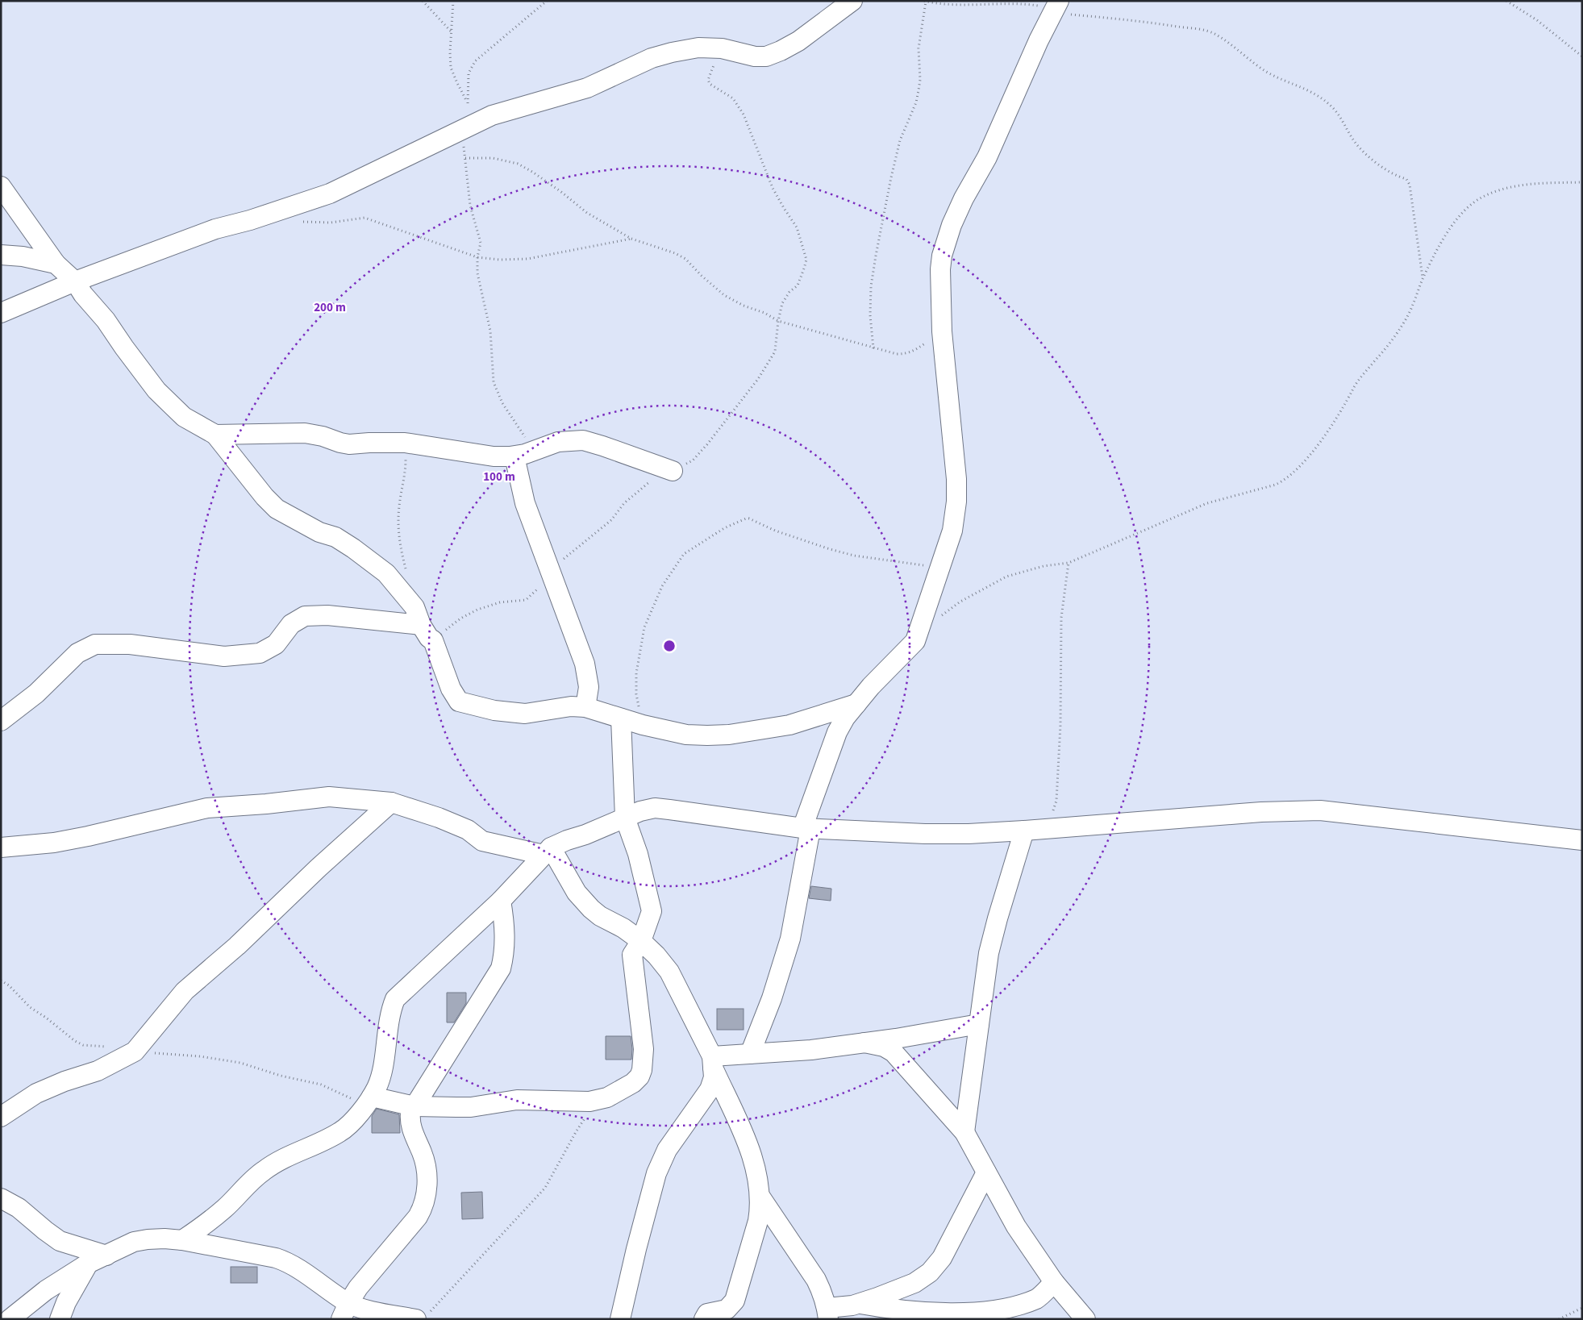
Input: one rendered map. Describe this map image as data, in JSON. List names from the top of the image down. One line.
{"rings":["200 m","100 m"]}
